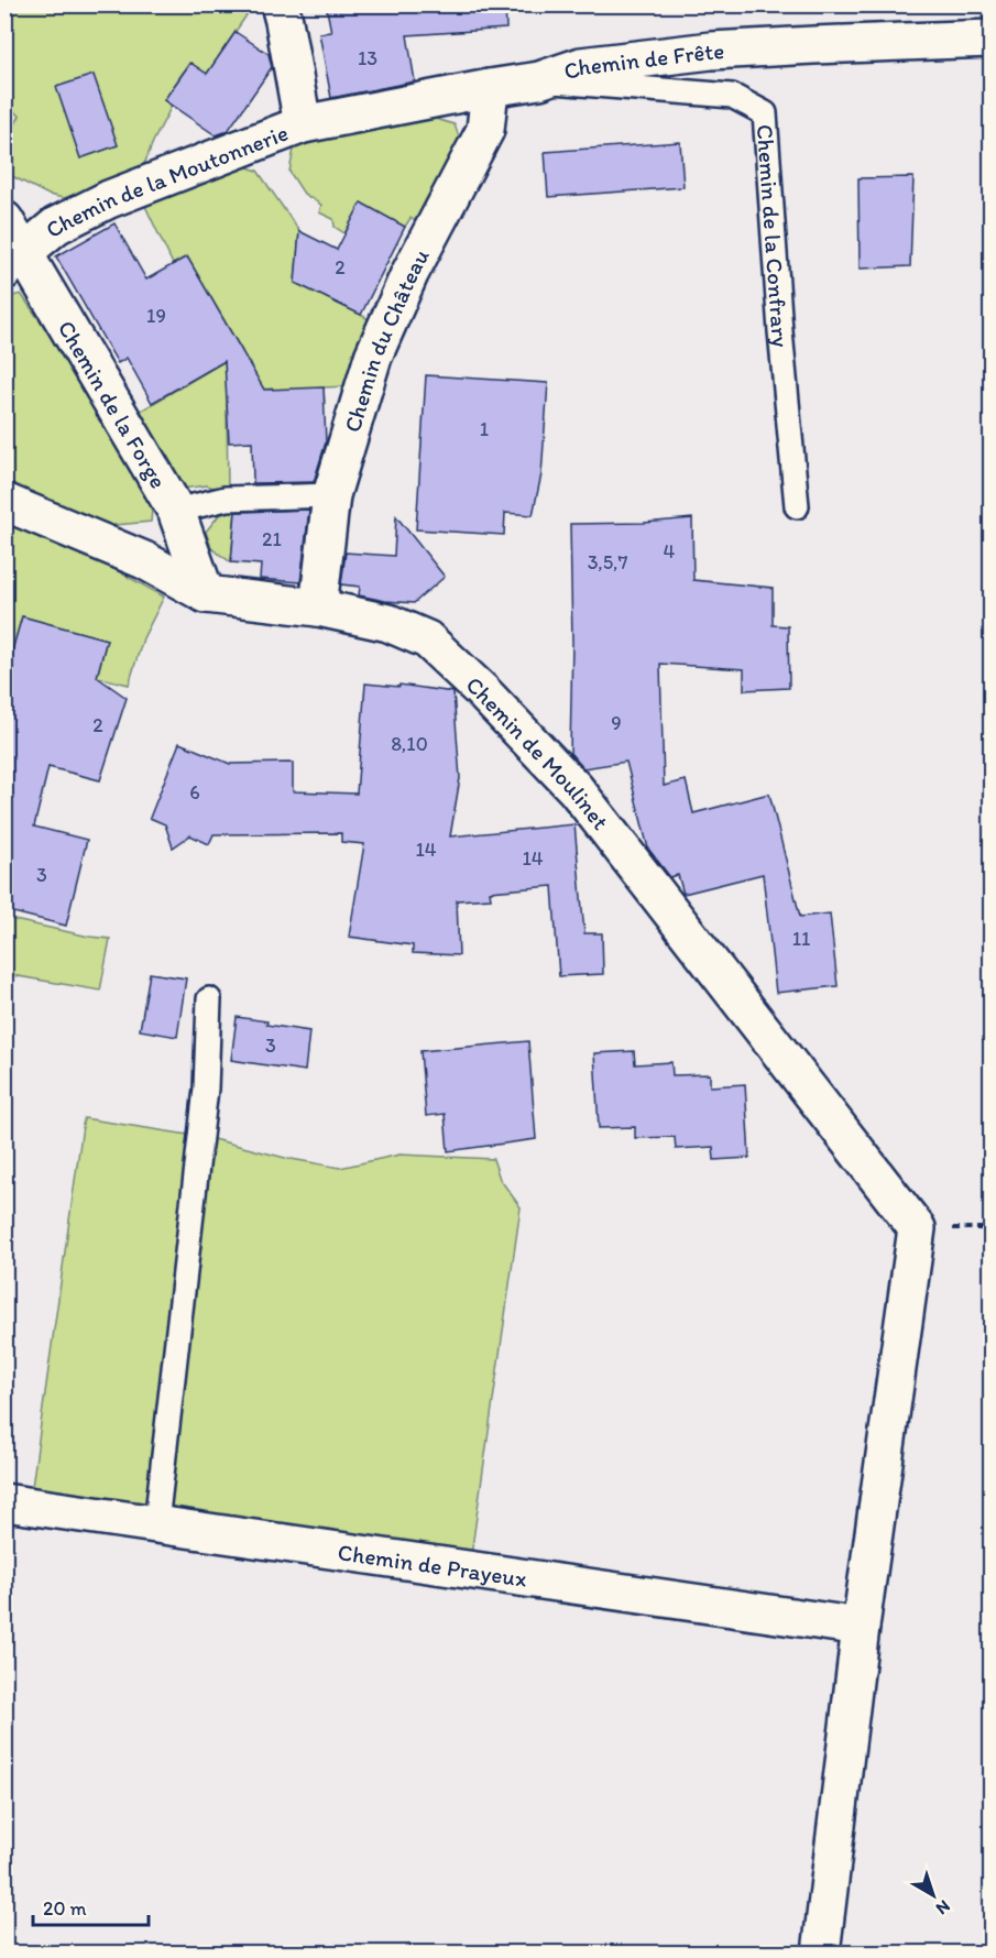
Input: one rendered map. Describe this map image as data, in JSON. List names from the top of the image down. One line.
{"streets":{"street":["Chemin de Frête","Chemin de la Moutonnerie","Chemin du Château","Chemin de la Forge","Chemin de Moulinet","Chemin de Prayeux"],"lane":["Chemin de la Confrary"]},"crossings":[["Chemin de Frête","Chemin de la Moutonnerie"],["Chemin de Frête","Chemin de la Confrary"],["Chemin de Frête","Chemin du Château"],["Chemin de la Moutonnerie","Chemin de la Forge"],["Chemin du Château","Chemin de Moulinet"],["Chemin de la Forge","Chemin de Moulinet"],["Chemin de Moulinet","Chemin de Prayeux"]],"house_numbers":["13","2","19","1","21","4","3,5,7","9","2","8,10","6","14","14","3","11","3"],"scale_bar":"20 m","north":"bottom right"}
